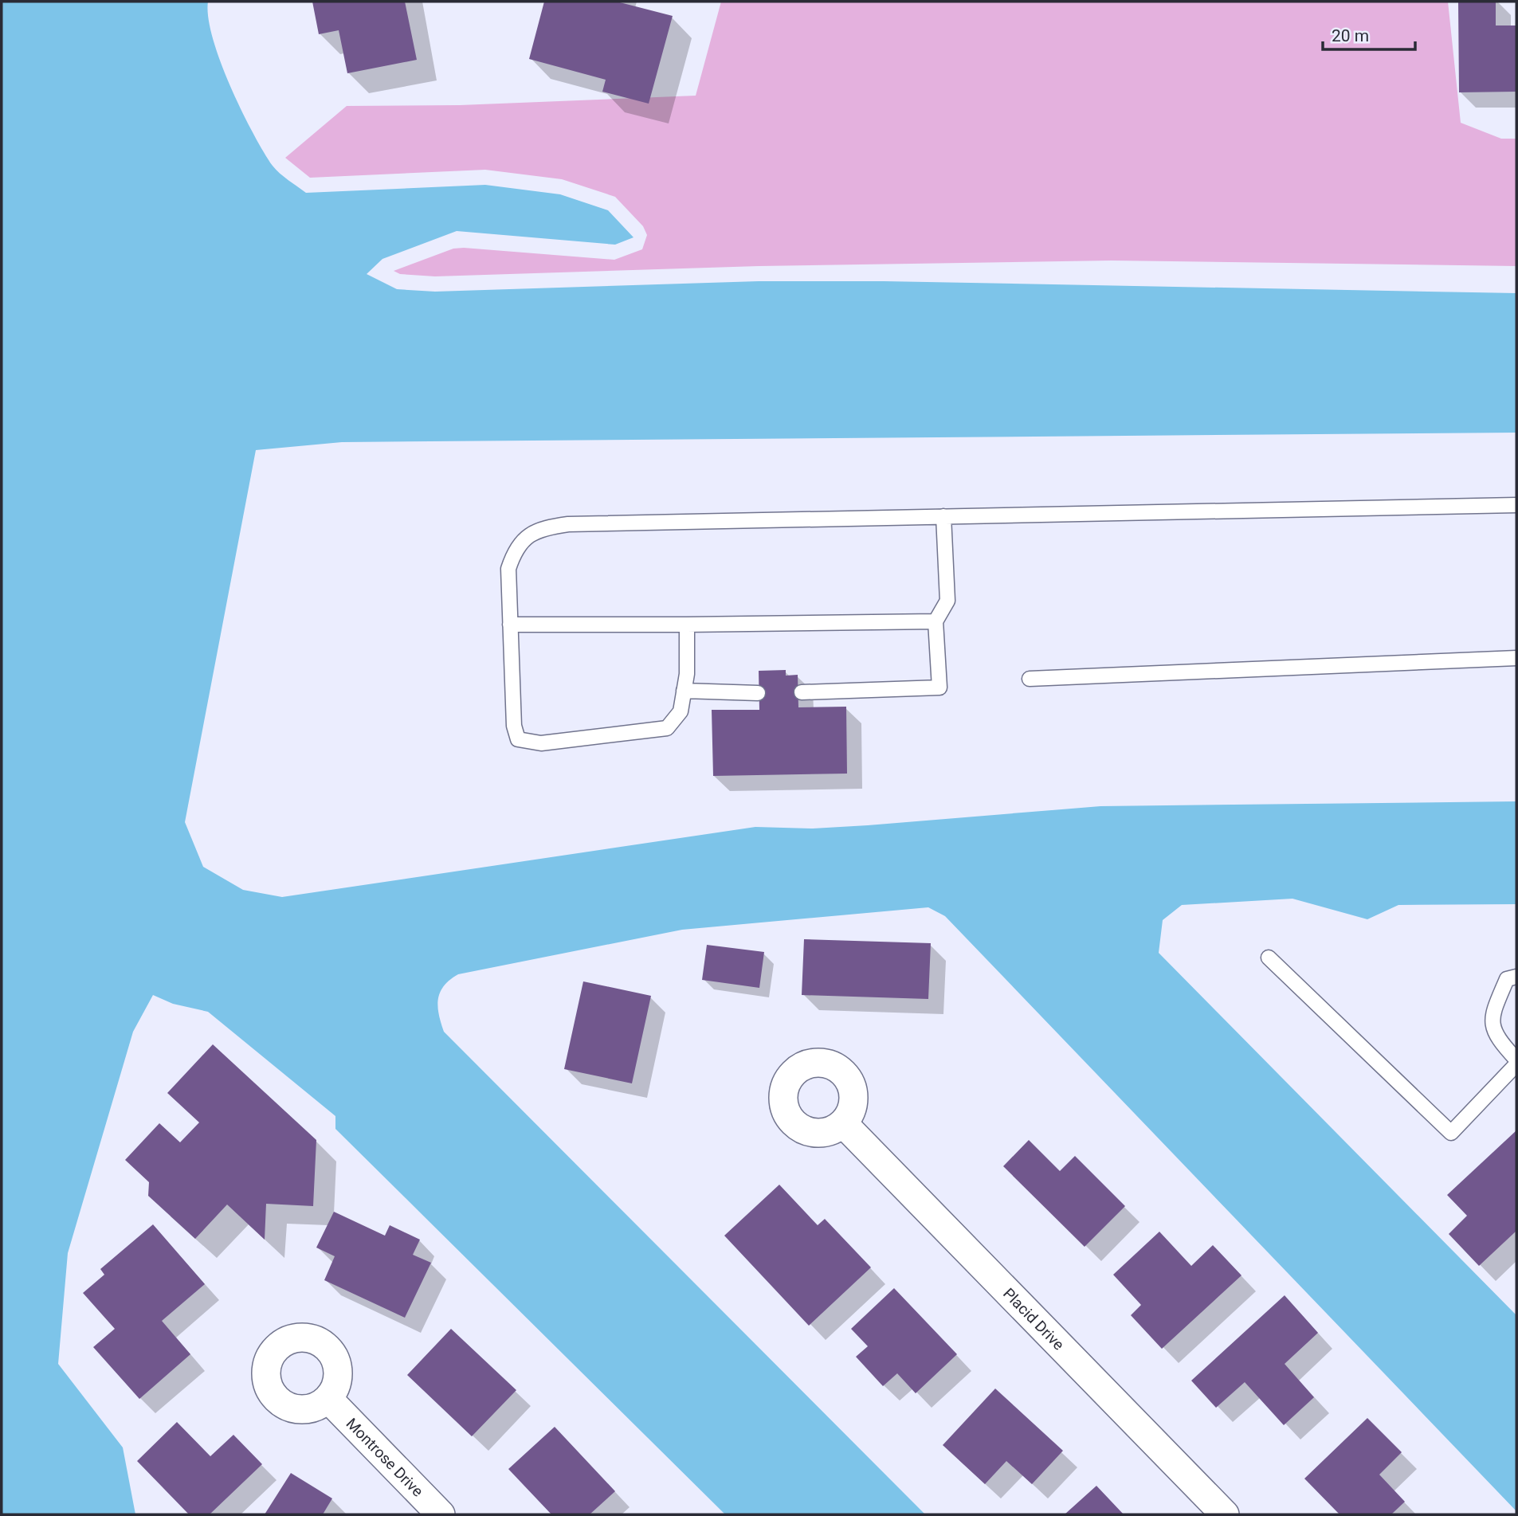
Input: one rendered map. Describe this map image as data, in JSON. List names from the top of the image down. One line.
{"streets":{"street":["Placid Drive","Montrose Drive"]},"scale_bar":"20 m"}
